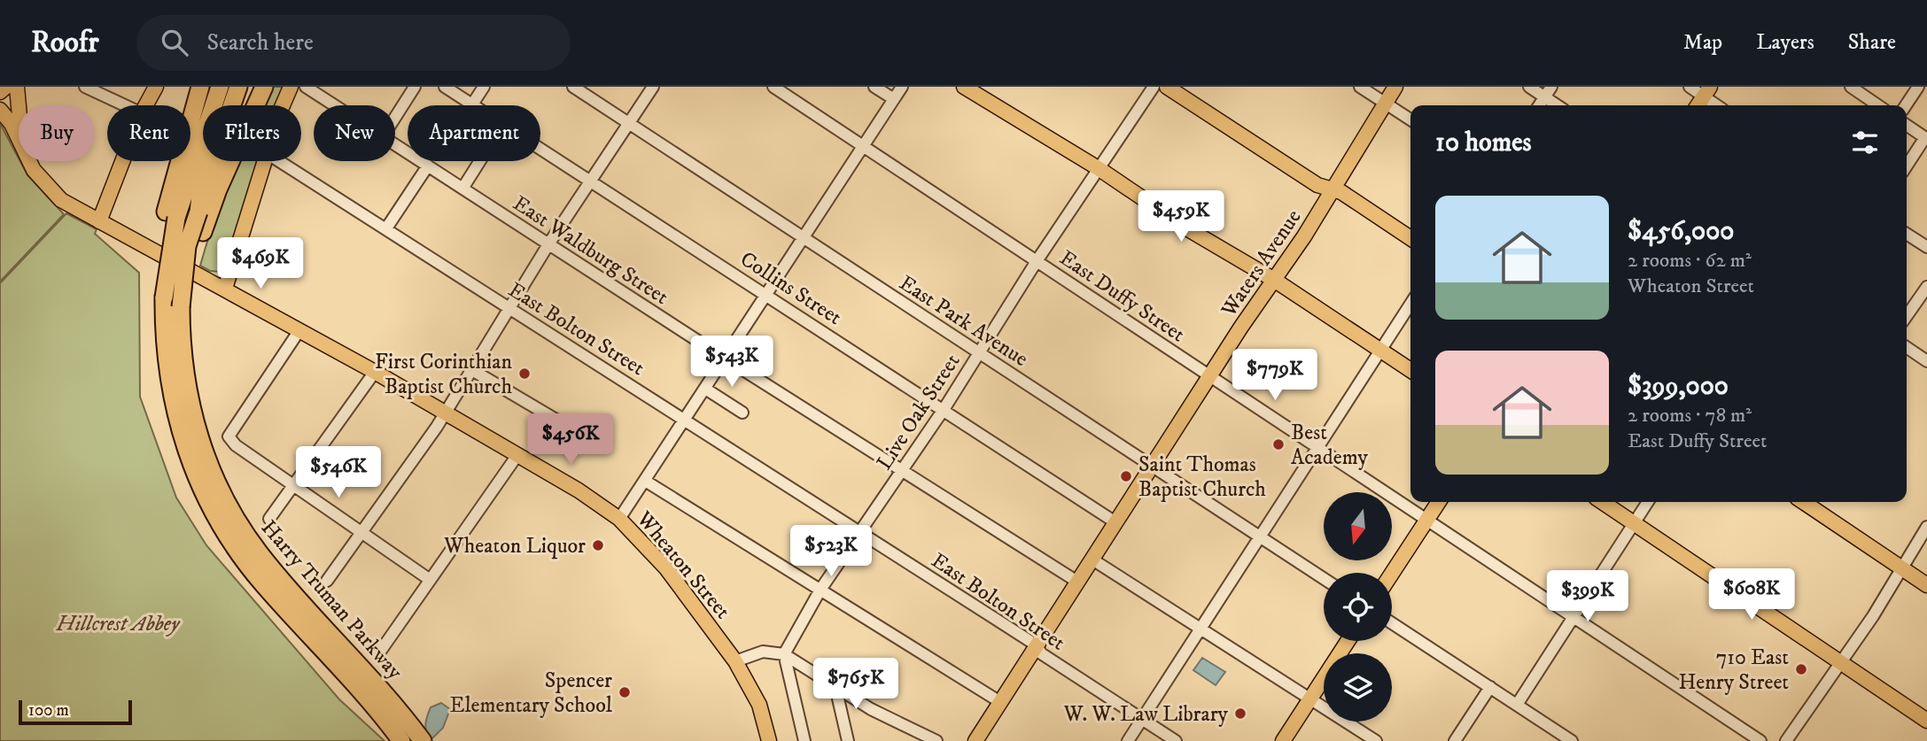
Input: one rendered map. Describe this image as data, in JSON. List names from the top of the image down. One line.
{"streets":{"highway":["Harry Truman Parkway"],"main road":["Waters Avenue","Wheaton Street"],"street":["East Waldburg Street","Collins Street","East Duffy Street","East Park Avenue","East Bolton Street","Live Oak Street"]},"crossings":[["East Waldburg Street","Waters Avenue"],["East Waldburg Street","Live Oak Street"],["Waters Avenue","Collins Street"],["Waters Avenue","East Duffy Street"],["Waters Avenue","East Park Avenue"],["Waters Avenue","East Bolton Street"],["Collins Street","Live Oak Street"],["East Duffy Street","Live Oak Street"],["East Park Avenue","Live Oak Street"],["East Bolton Street","Live Oak Street"]],"parks":["Hillcrest Abbey"],"places":["First Corinthian Baptist Church","Best Academy","Saint Thomas Baptist Church","Wheaton Liquor","710 East Henry Street","Spencer Elementary School","W. W. Law Library"],"scale_bar":"100 m","north":"bottom","page":{"header":"Roofr","search":"Search here","nav":["Map","Layers","Share"],"chip":["Buy","Rent","Filters","New","Apartment"],"heading":"10 homes","list":[{"name":"$456,000","note":"2 rooms · 62 m² · Wheaton Street"},{"name":"$399,000","note":"2 rooms · 78 m² · East Duffy Street"}],"price":["$459K","$469K","$543K","$779K","$456K","$546K","$523K","$608K","$399K","$765K"],"scale":"100 m"}}
